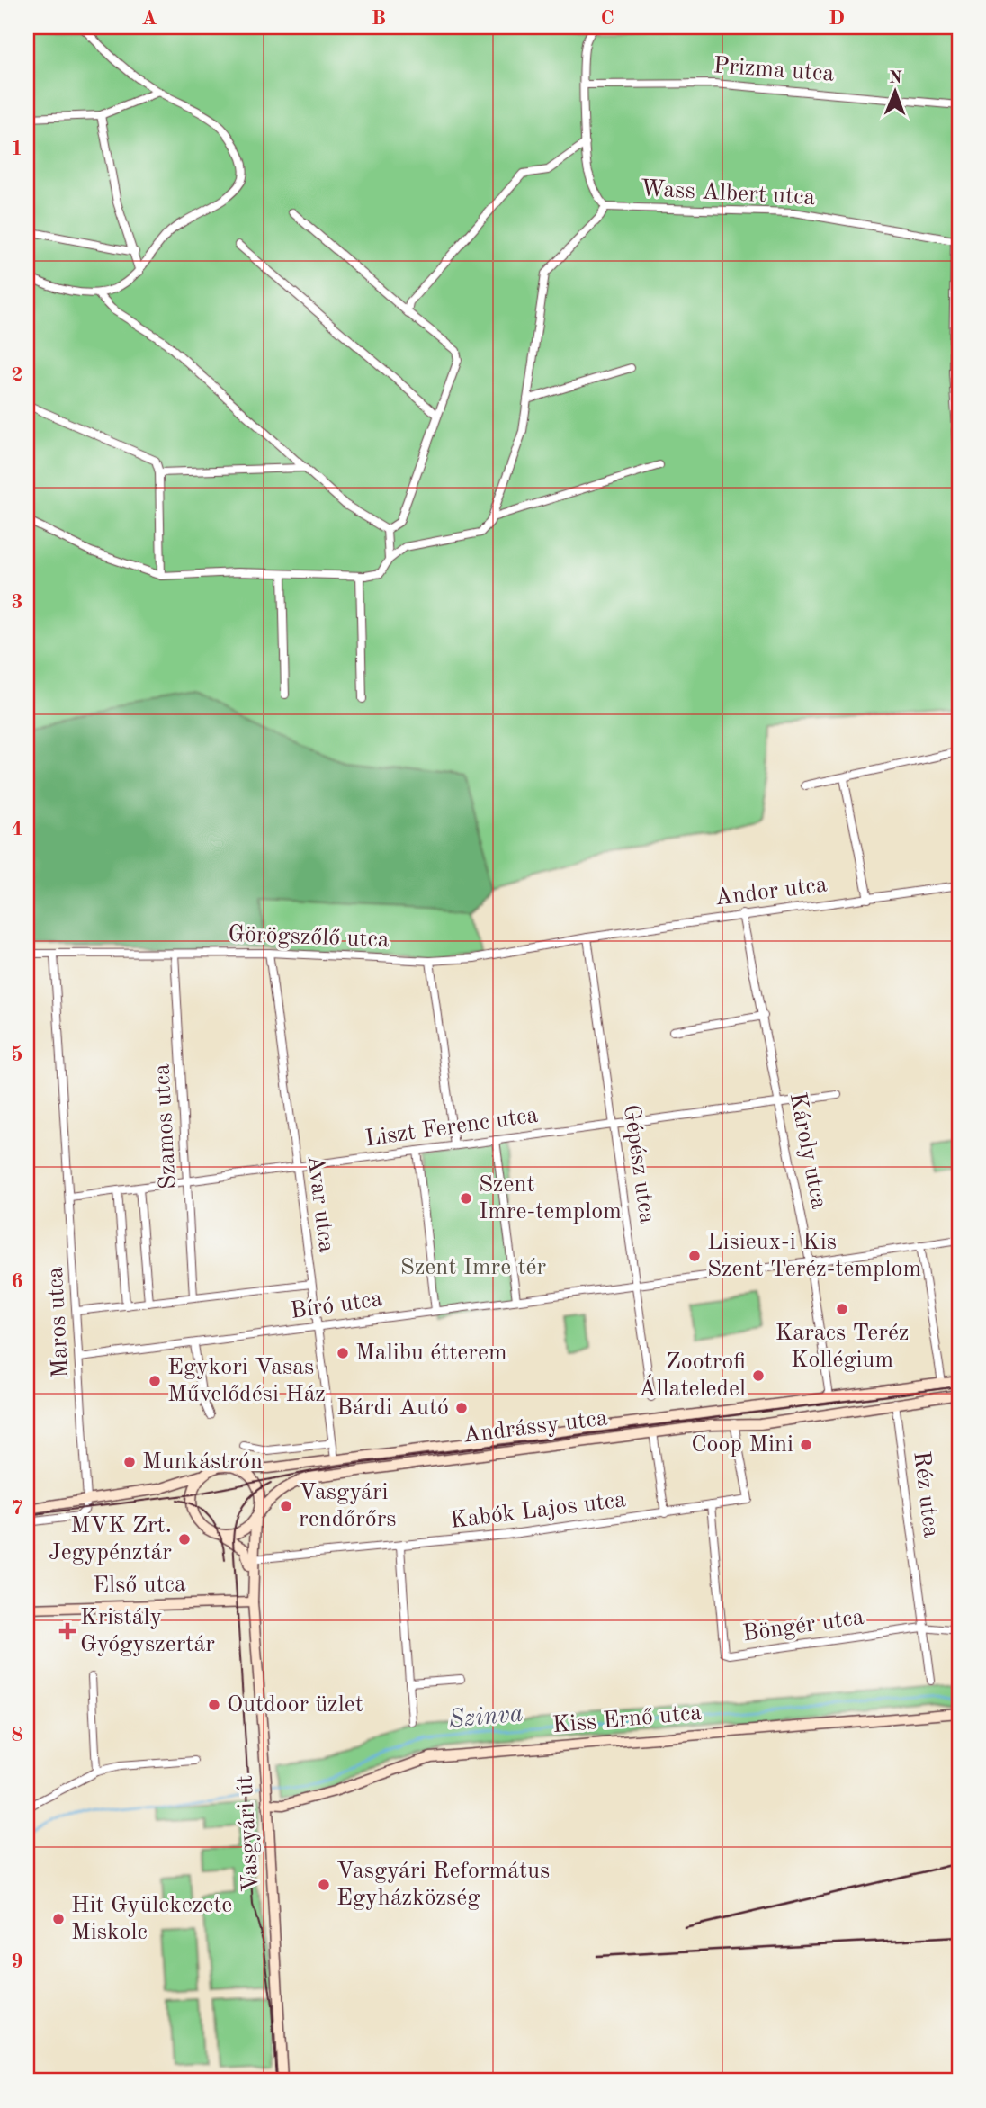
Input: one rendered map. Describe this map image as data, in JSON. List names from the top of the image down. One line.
{"streets":{"street":["Prizma utca","Wass Albert utca","Andor utca","Görögszőlő utca","Szamos utca","Liszt Ferenc utca","Károly utca","Gépész utca","Avar utca","Bíró utca","Maros utca","Andrássy utca","Réz utca","Kabók Lajos utca","Első utca","Böngér utca","Kiss Ernő utca","Vasgyári út"]},"crossings":[["Andor utca","Görögszőlő utca"],["Andor utca","Károly utca"],["Andor utca","Gépész utca"],["Görögszőlő utca","Szamos utca"],["Görögszőlő utca","Gépész utca"],["Görögszőlő utca","Avar utca"],["Görögszőlő utca","Maros utca"],["Szamos utca","Liszt Ferenc utca"],["Liszt Ferenc utca","Károly utca"],["Liszt Ferenc utca","Gépész utca"],["Liszt Ferenc utca","Avar utca"],["Liszt Ferenc utca","Maros utca"],["Károly utca","Bíró utca"],["Károly utca","Andrássy utca"],["Gépész utca","Bíró utca"],["Avar utca","Bíró utca"],["Avar utca","Andrássy utca"],["Bíró utca","Maros utca"],["Andrássy utca","Réz utca"],["Andrássy utca","Kabók Lajos utca"],["Andrássy utca","Vasgyári út"],["Réz utca","Böngér utca"],["Kabók Lajos utca","Böngér utca"],["Kabók Lajos utca","Vasgyári út"],["Első utca","Vasgyári út"],["Kiss Ernő utca","Vasgyári út"]],"water":["Szinva"],"parks":["Szent Imre tér"],"places":{"other":["Szent Imre-templom","Lisieux-i Kis Szent Teréz-templom","Karacs Teréz Kollégium","Malibu étterem","Zootrofi Állateledel","Egykori Vasas Művelődési Ház","Bárdi Autó","Coop Mini","Munkástrón","Vasgyári rendőrőrs","MVK Zrt. Jegypénztár","Outdoor üzlet","Vasgyári Református Egyházközség","Hit Gyülekezete Miskolc"],"health":["Kristály Gyógyszertár"]},"north":"top","grid":{"columns":["A","B","C","D"],"rows":["1","2","3","4","5","6","7","8","9"]}}
